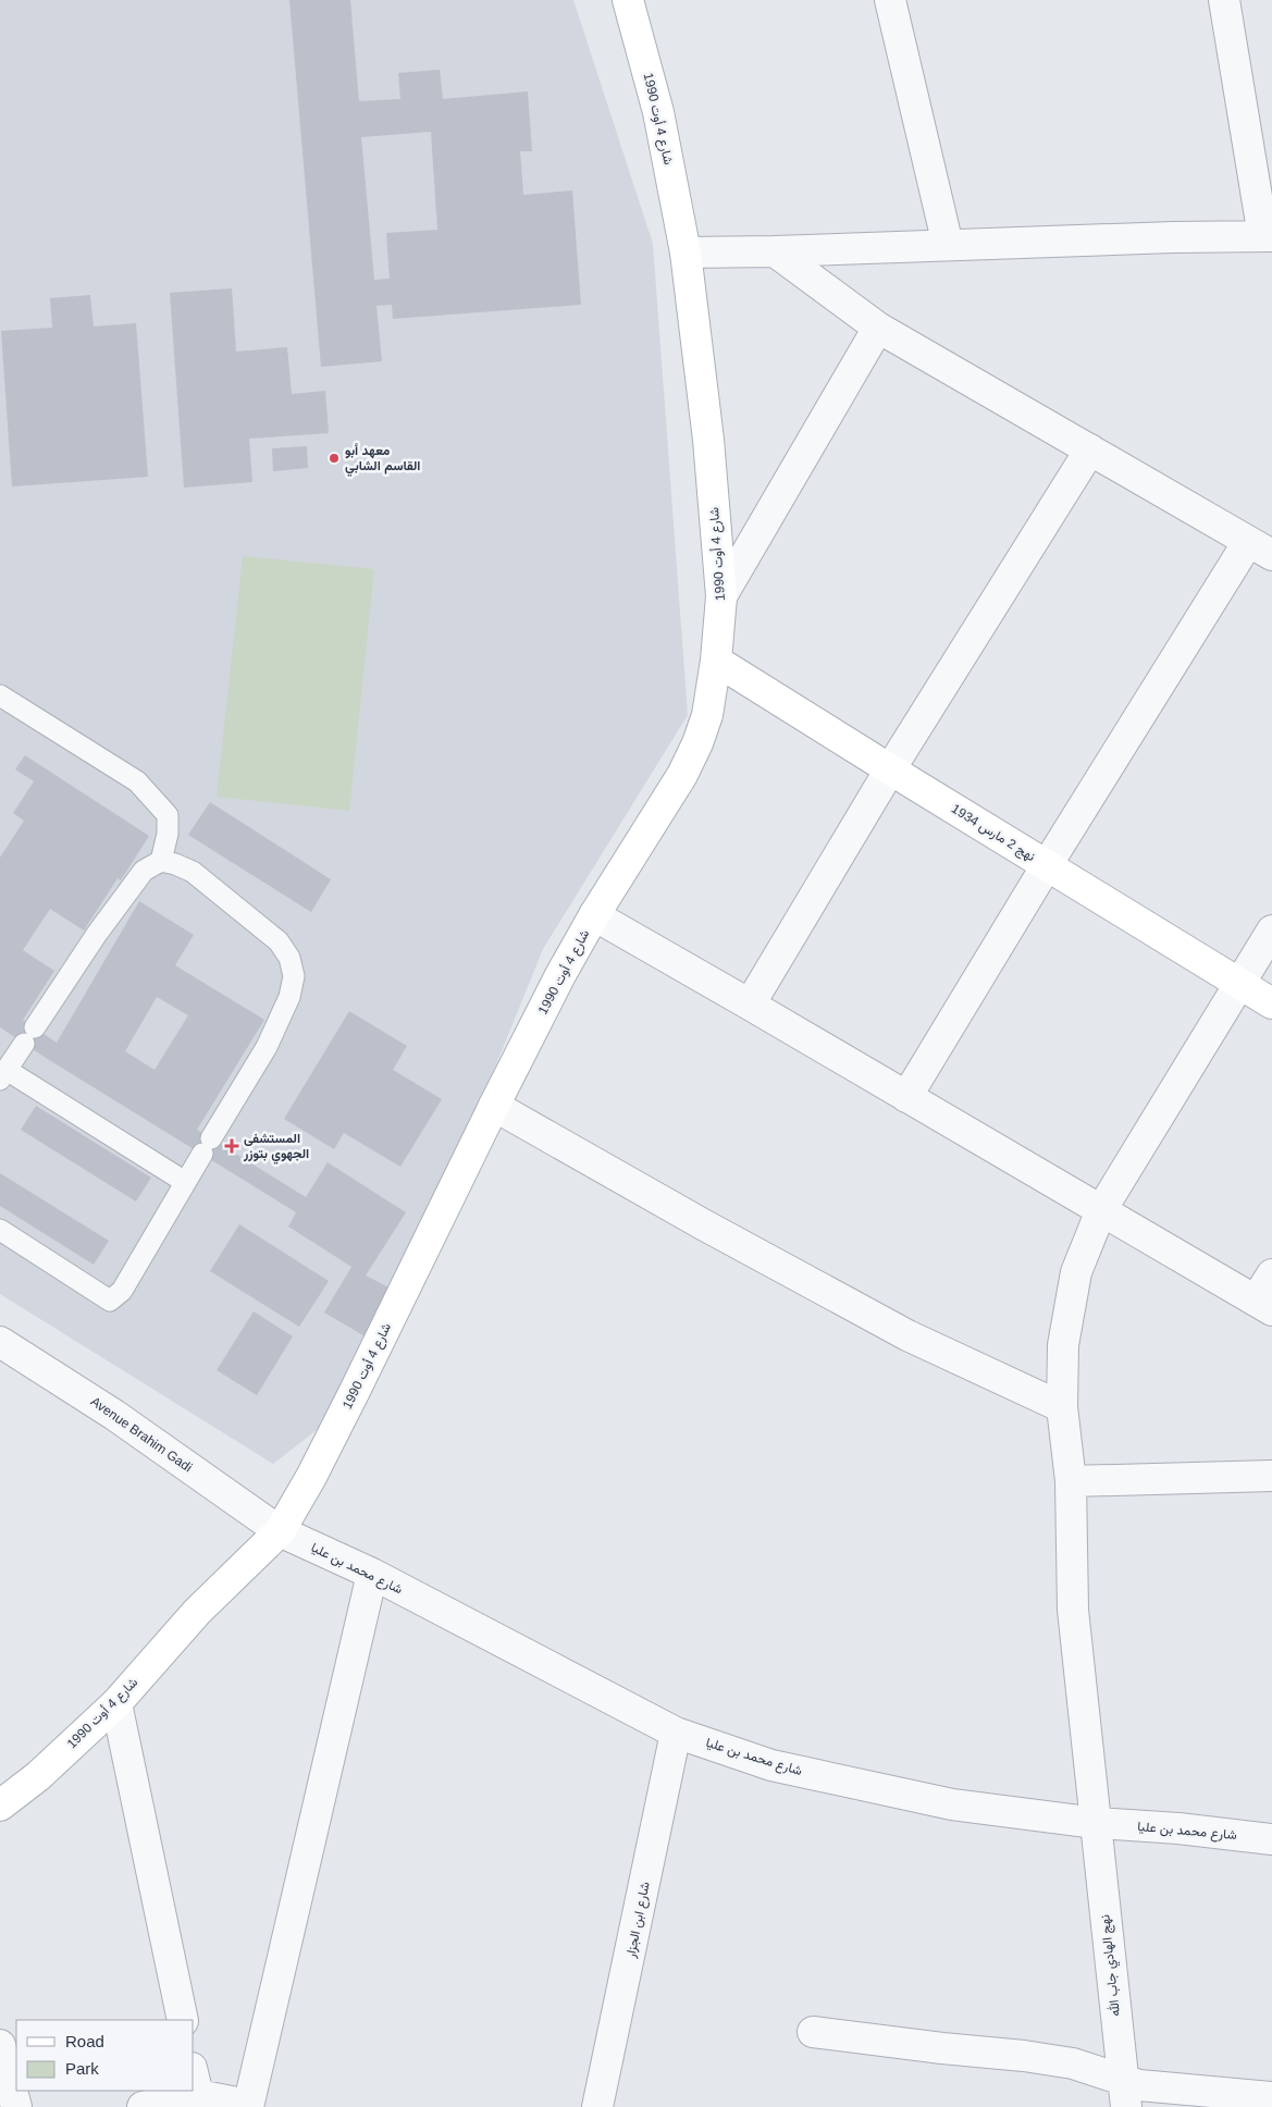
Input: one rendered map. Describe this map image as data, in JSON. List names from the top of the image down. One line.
{"streets":{"street":["شارع 4 أوت 1990","نهج 2 مارس 1934","Avenue Brahim Gadi","شارع محمد بن عليا","شارع ابن الجزار","نهج الهادي جاب الله"]},"crossings":[["شارع 4 أوت 1990","نهج 2 مارس 1934"],["شارع 4 أوت 1990","Avenue Brahim Gadi"],["شارع 4 أوت 1990","شارع محمد بن عليا"],["نهج 2 مارس 1934","نهج الهادي جاب الله"],["Avenue Brahim Gadi","شارع محمد بن عليا"],["شارع محمد بن عليا","شارع ابن الجزار"],["شارع محمد بن عليا","نهج الهادي جاب الله"]],"places":{"other":["معهد أبو القاسم الشابي"],"health":["المستشفى الجهوي بتوزر"]},"legend":["Road","Park"]}
